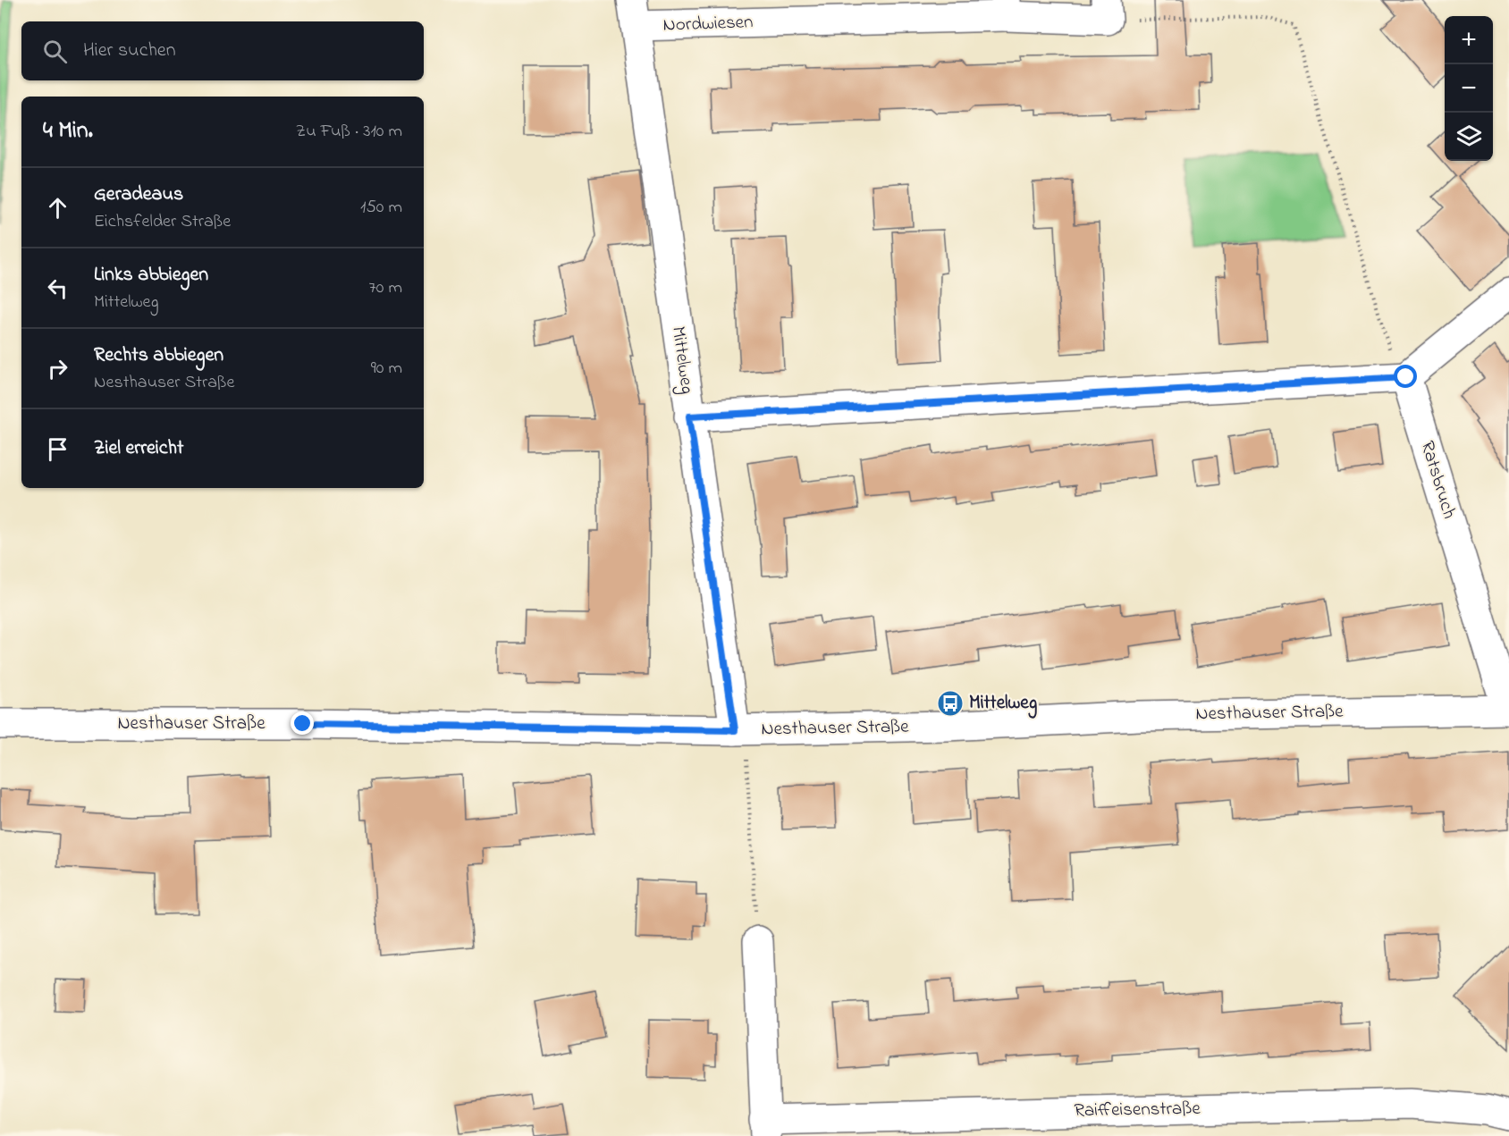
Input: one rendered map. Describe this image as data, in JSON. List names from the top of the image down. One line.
{"streets":{"street":["Nordwiesen","Mittelweg","Ratsbruch","Nesthauser Straße","Raiffeisenstraße"]},"crossings":[["Nordwiesen","Mittelweg"],["Mittelweg","Nesthauser Straße"],["Ratsbruch","Nesthauser Straße"]],"places":{"bus stop":["Mittelweg"]},"page":{"map_buttons":["+","−"],"search":"Hier suchen","heading":["4 Min.","Zu Fuß · 310 m"],"list":[["Geradeaus","Eichsfelder Straße","150 m"],["Links abbiegen","Mittelweg","70 m"],["Rechts abbiegen","Nesthauser Straße","90 m"],"Ziel erreicht"]}}
